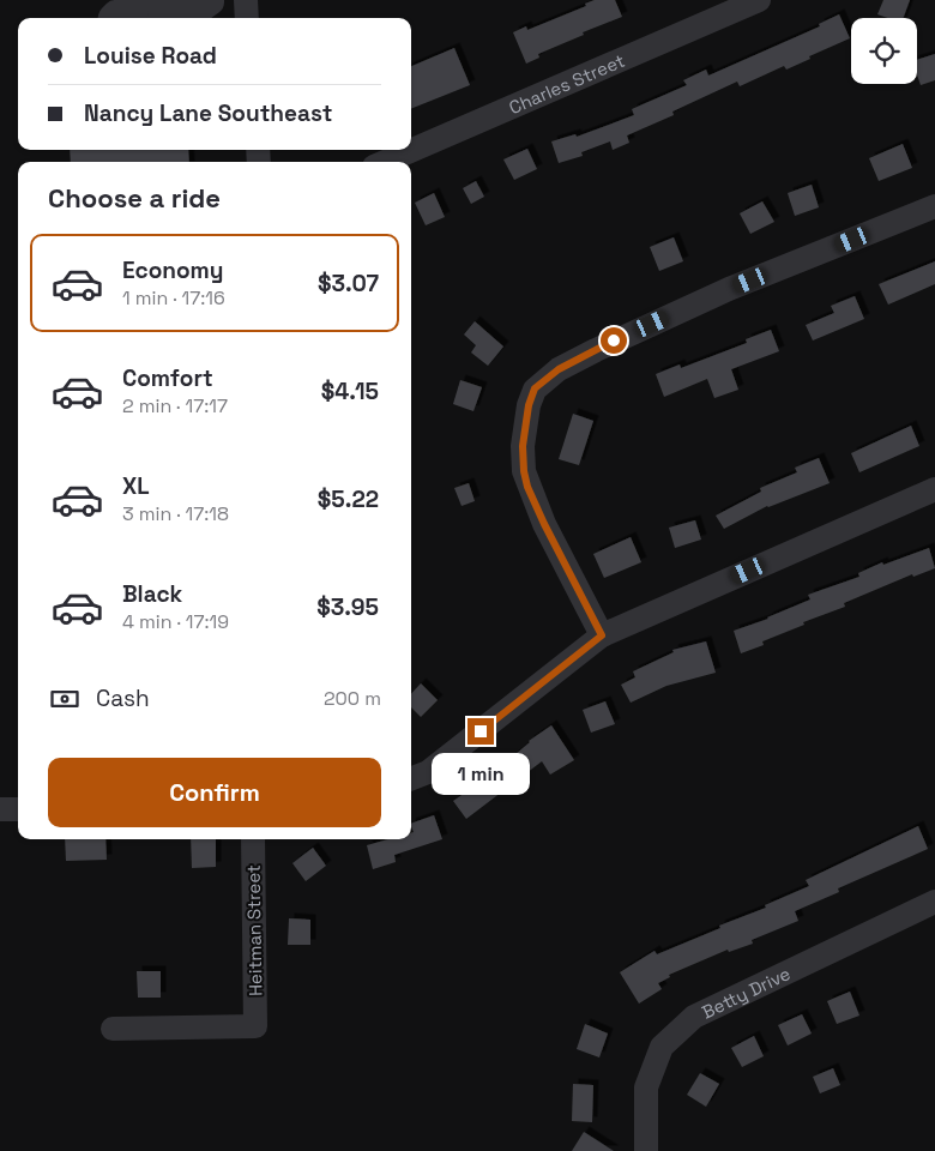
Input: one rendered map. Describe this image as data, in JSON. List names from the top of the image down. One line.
{"streets":{"street":["Charles Street","Heitman Street","Betty Drive"]},"page":{"banner":["Louise Road","Nancy Lane Southeast"],"heading":"Choose a ride","list":[{"name":"Economy","note":"1 min · 17:16","value":"$3.07"},{"name":"Comfort","note":"2 min · 17:17","value":"$4.15"},{"name":"XL","note":"3 min · 17:18","value":"$5.22"},{"name":"Black","note":"4 min · 17:19","value":"$3.95"}],"pay":["Cash","200 m"],"buttons":"Confirm","bubble":"1 min"}}
